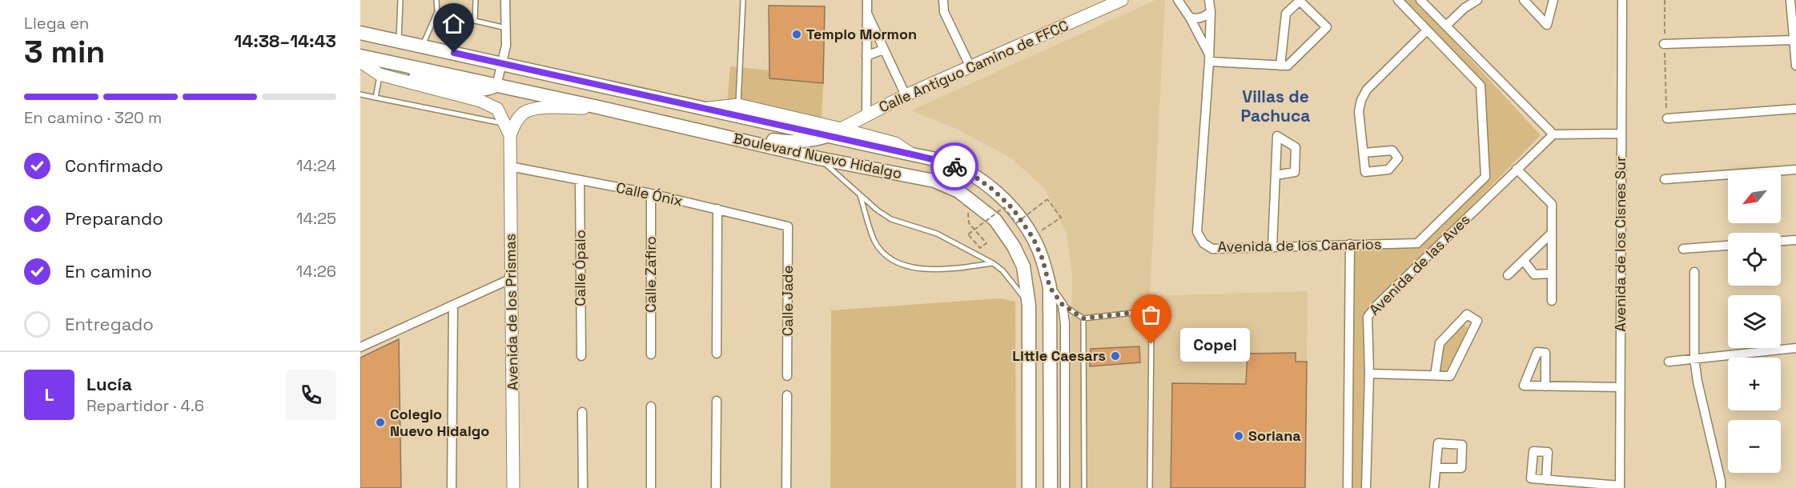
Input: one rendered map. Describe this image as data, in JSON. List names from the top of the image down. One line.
{"streets":{"main road":["Calle Antiguo Camino de FFCC","Boulevard Nuevo Hidalgo","Avenida de los Prismas"],"street":["Calle Ónix","Avenida de los Cisnes Sur","Avenida de los Canarios","Avenida de las Aves","Calle Ópalo","Calle Zafiro","Calle Jade"]},"crossings":[["Calle Antiguo Camino de FFCC","Boulevard Nuevo Hidalgo"],["Calle Ónix","Calle Ópalo"],["Calle Ónix","Calle Zafiro"],["Calle Ónix","Calle Jade"],["Calle Ónix","Avenida de los Prismas"],["Avenida de los Canarios","Avenida de las Aves"]],"districts":["Villas de Pachuca"],"places":["Templo Mormon","Copel","Little Caesars","Colegio Nuevo Hidalgo","Soriana"],"north":"bottom left","page":{"heading":["3 min","Llega en","14:38–14:43"],"panel":["Lucía","Repartidor · 4.6"],"bar":"En camino · 320 m","list":[["Confirmado","14:24"],["Preparando","14:25"],["En camino","14:26"],"Entregado"],"map_buttons":["+","−"],"bubble":"Copel","round":"L"}}
